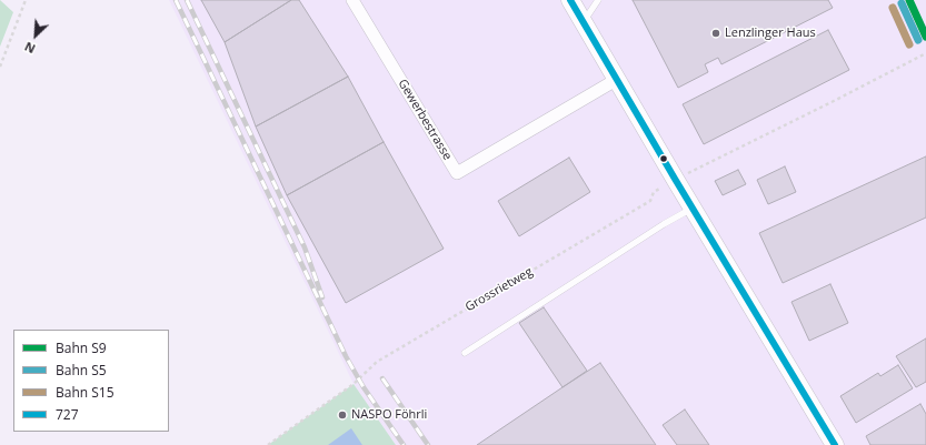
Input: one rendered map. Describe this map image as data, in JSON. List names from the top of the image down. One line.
{"streets":{"street":["Gewerbestrasse"],"path":["Grossrietweg"]},"places":["Lenzlinger Haus","NASPO Föhrli"],"lines":["rail line S9","transit line 727","rail line S5","rail line S15"],"legend":["Bahn S9","Bahn S5","Bahn S15","727"],"north":"bottom left"}
